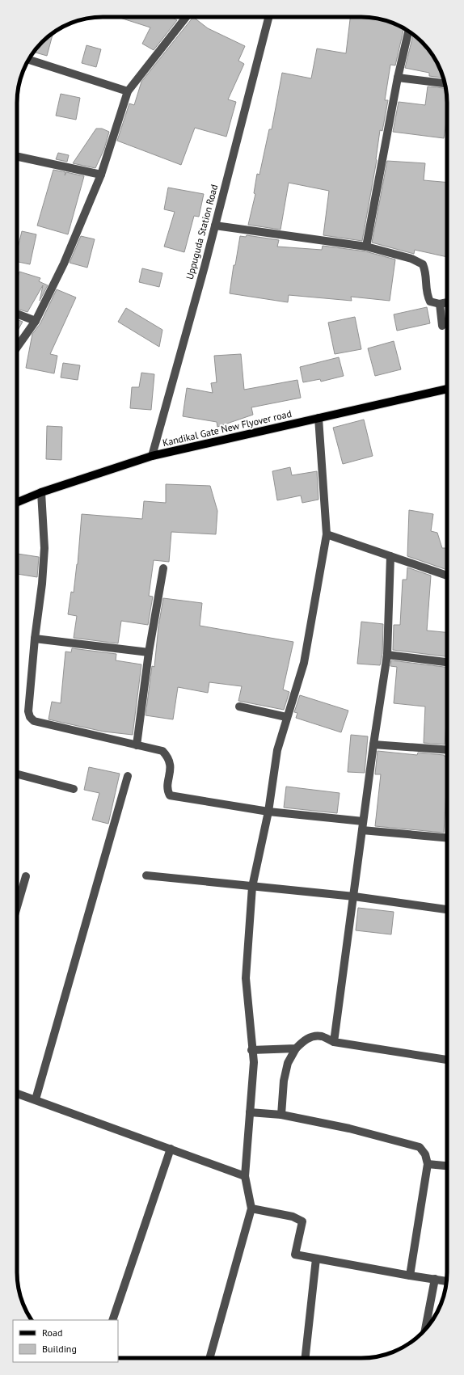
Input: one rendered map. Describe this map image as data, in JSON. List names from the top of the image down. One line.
{"streets":{"main road":["Kandikal Gate New Flyover road"],"street":["Uppuguda Station Road"]},"crossings":[["Uppuguda Station Road","Kandikal Gate New Flyover road"]],"legend":["Road","Building"]}
